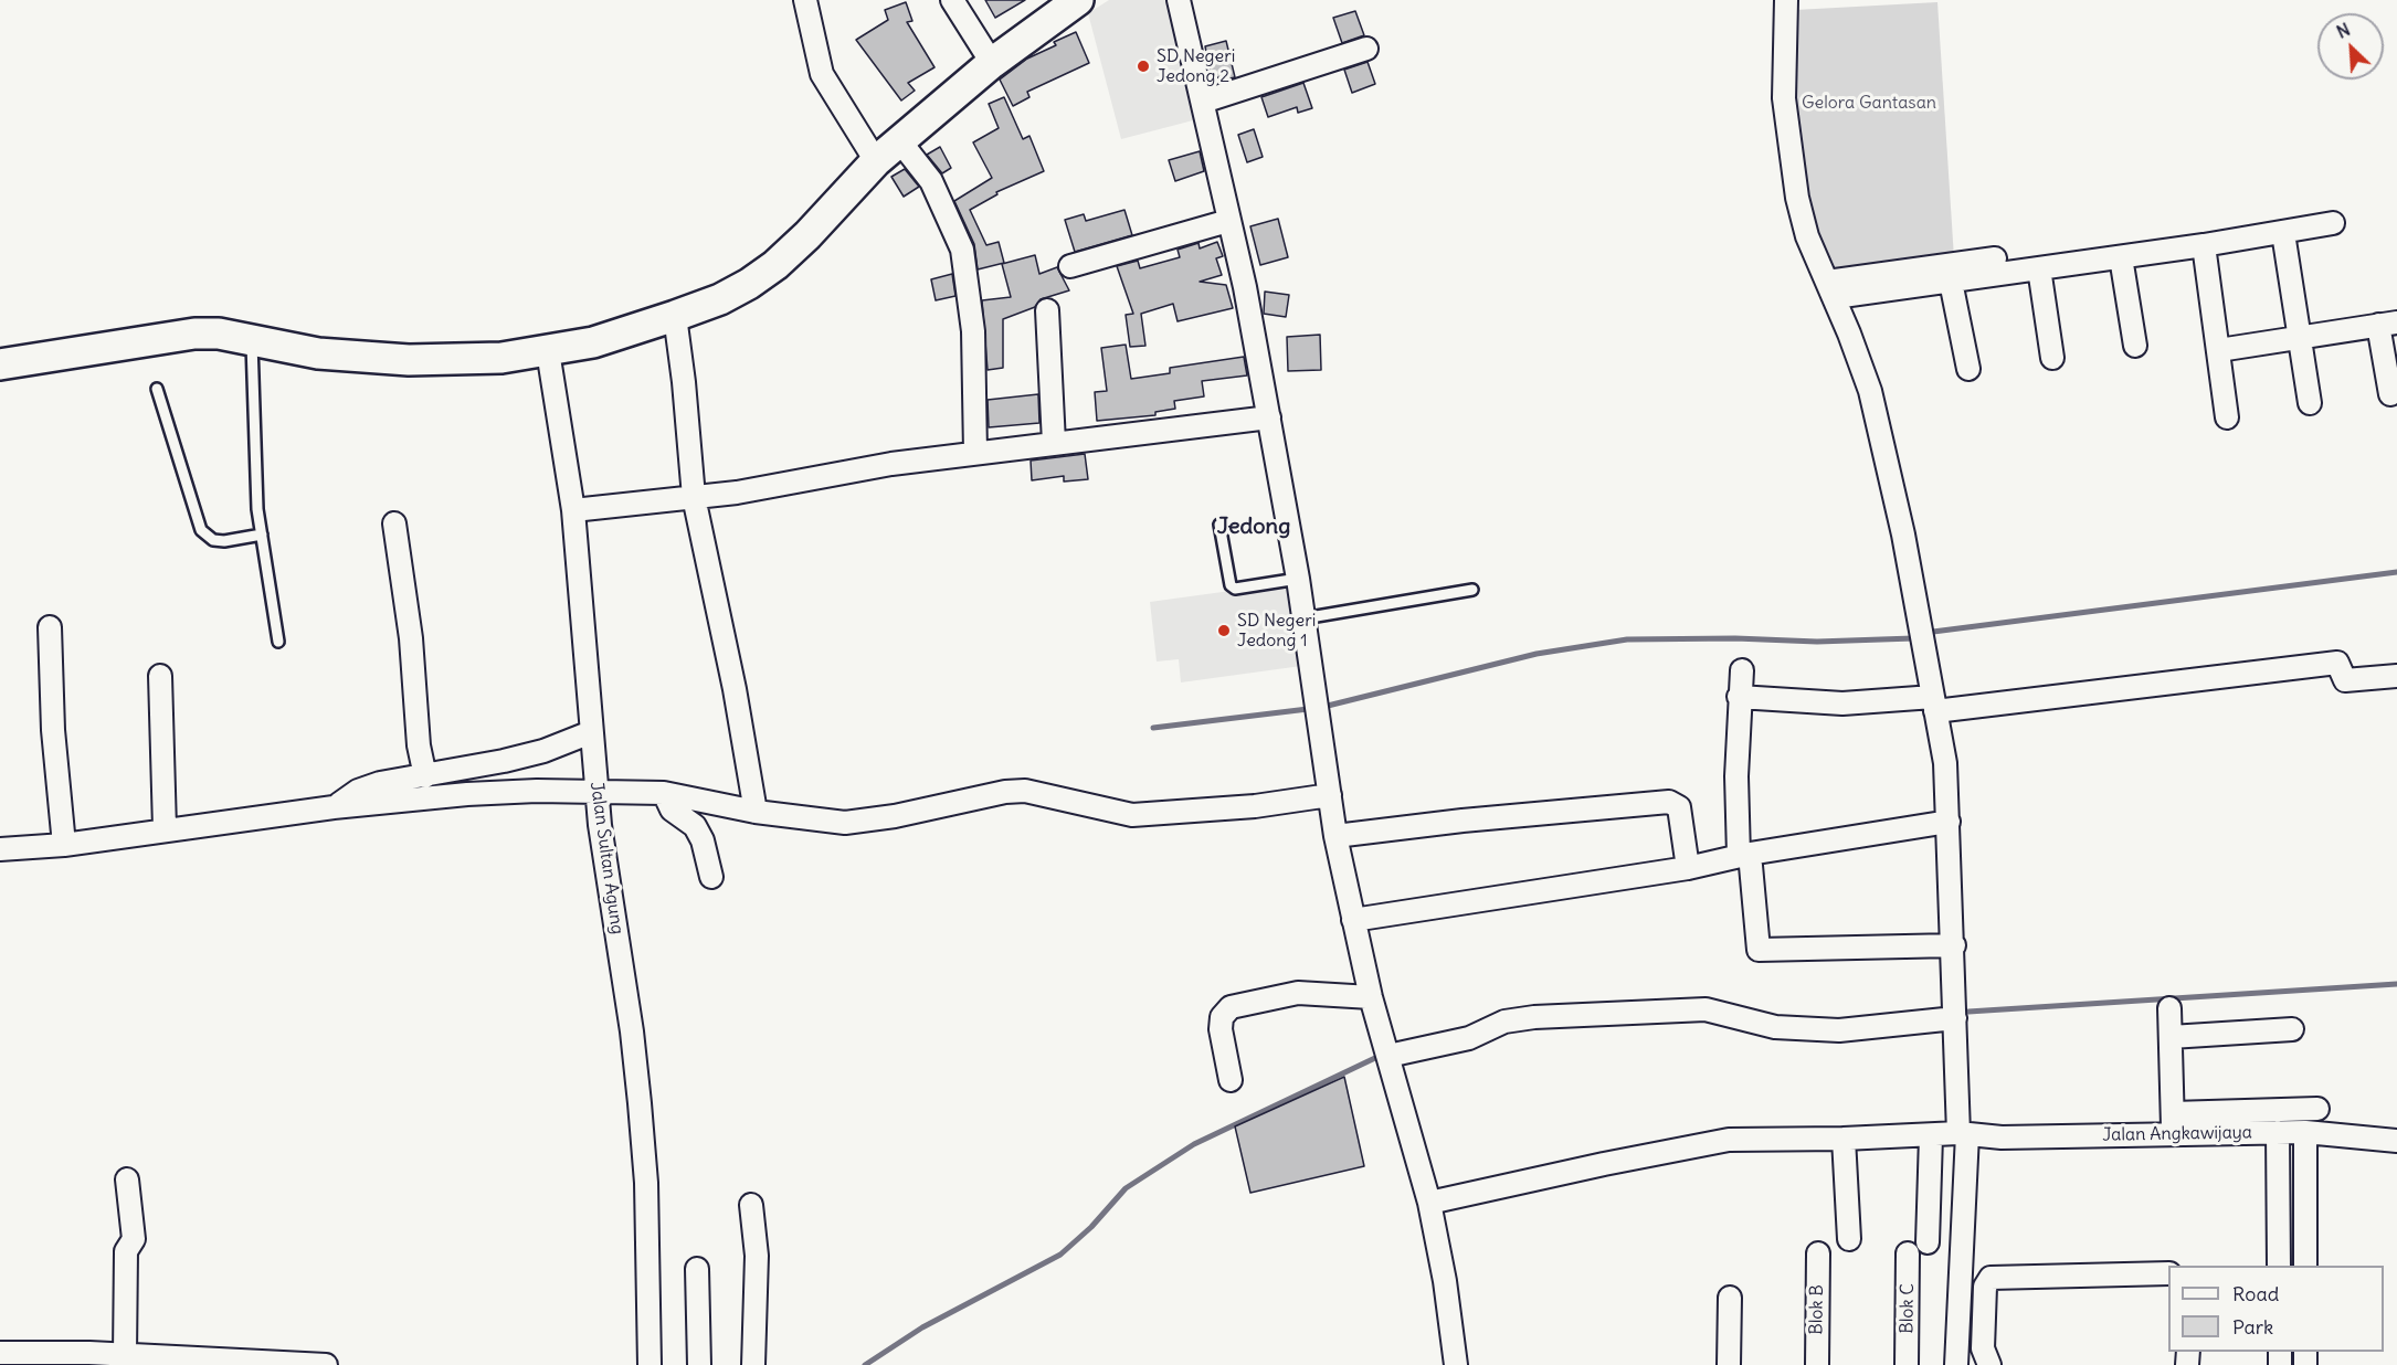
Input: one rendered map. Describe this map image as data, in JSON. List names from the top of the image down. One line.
{"streets":{"street":["Jalan Sultan Agung","Jalan Angkawijaya","Blok C","Blok B"]},"crossings":[["Jalan Angkawijaya","Blok C"]],"districts":["Jedong"],"parks":["Gelora Gantasan"],"places":["SD Negeri Jedong 2","SD Negeri Jedong 1"],"legend":["Road","Park"],"north":"top left"}
